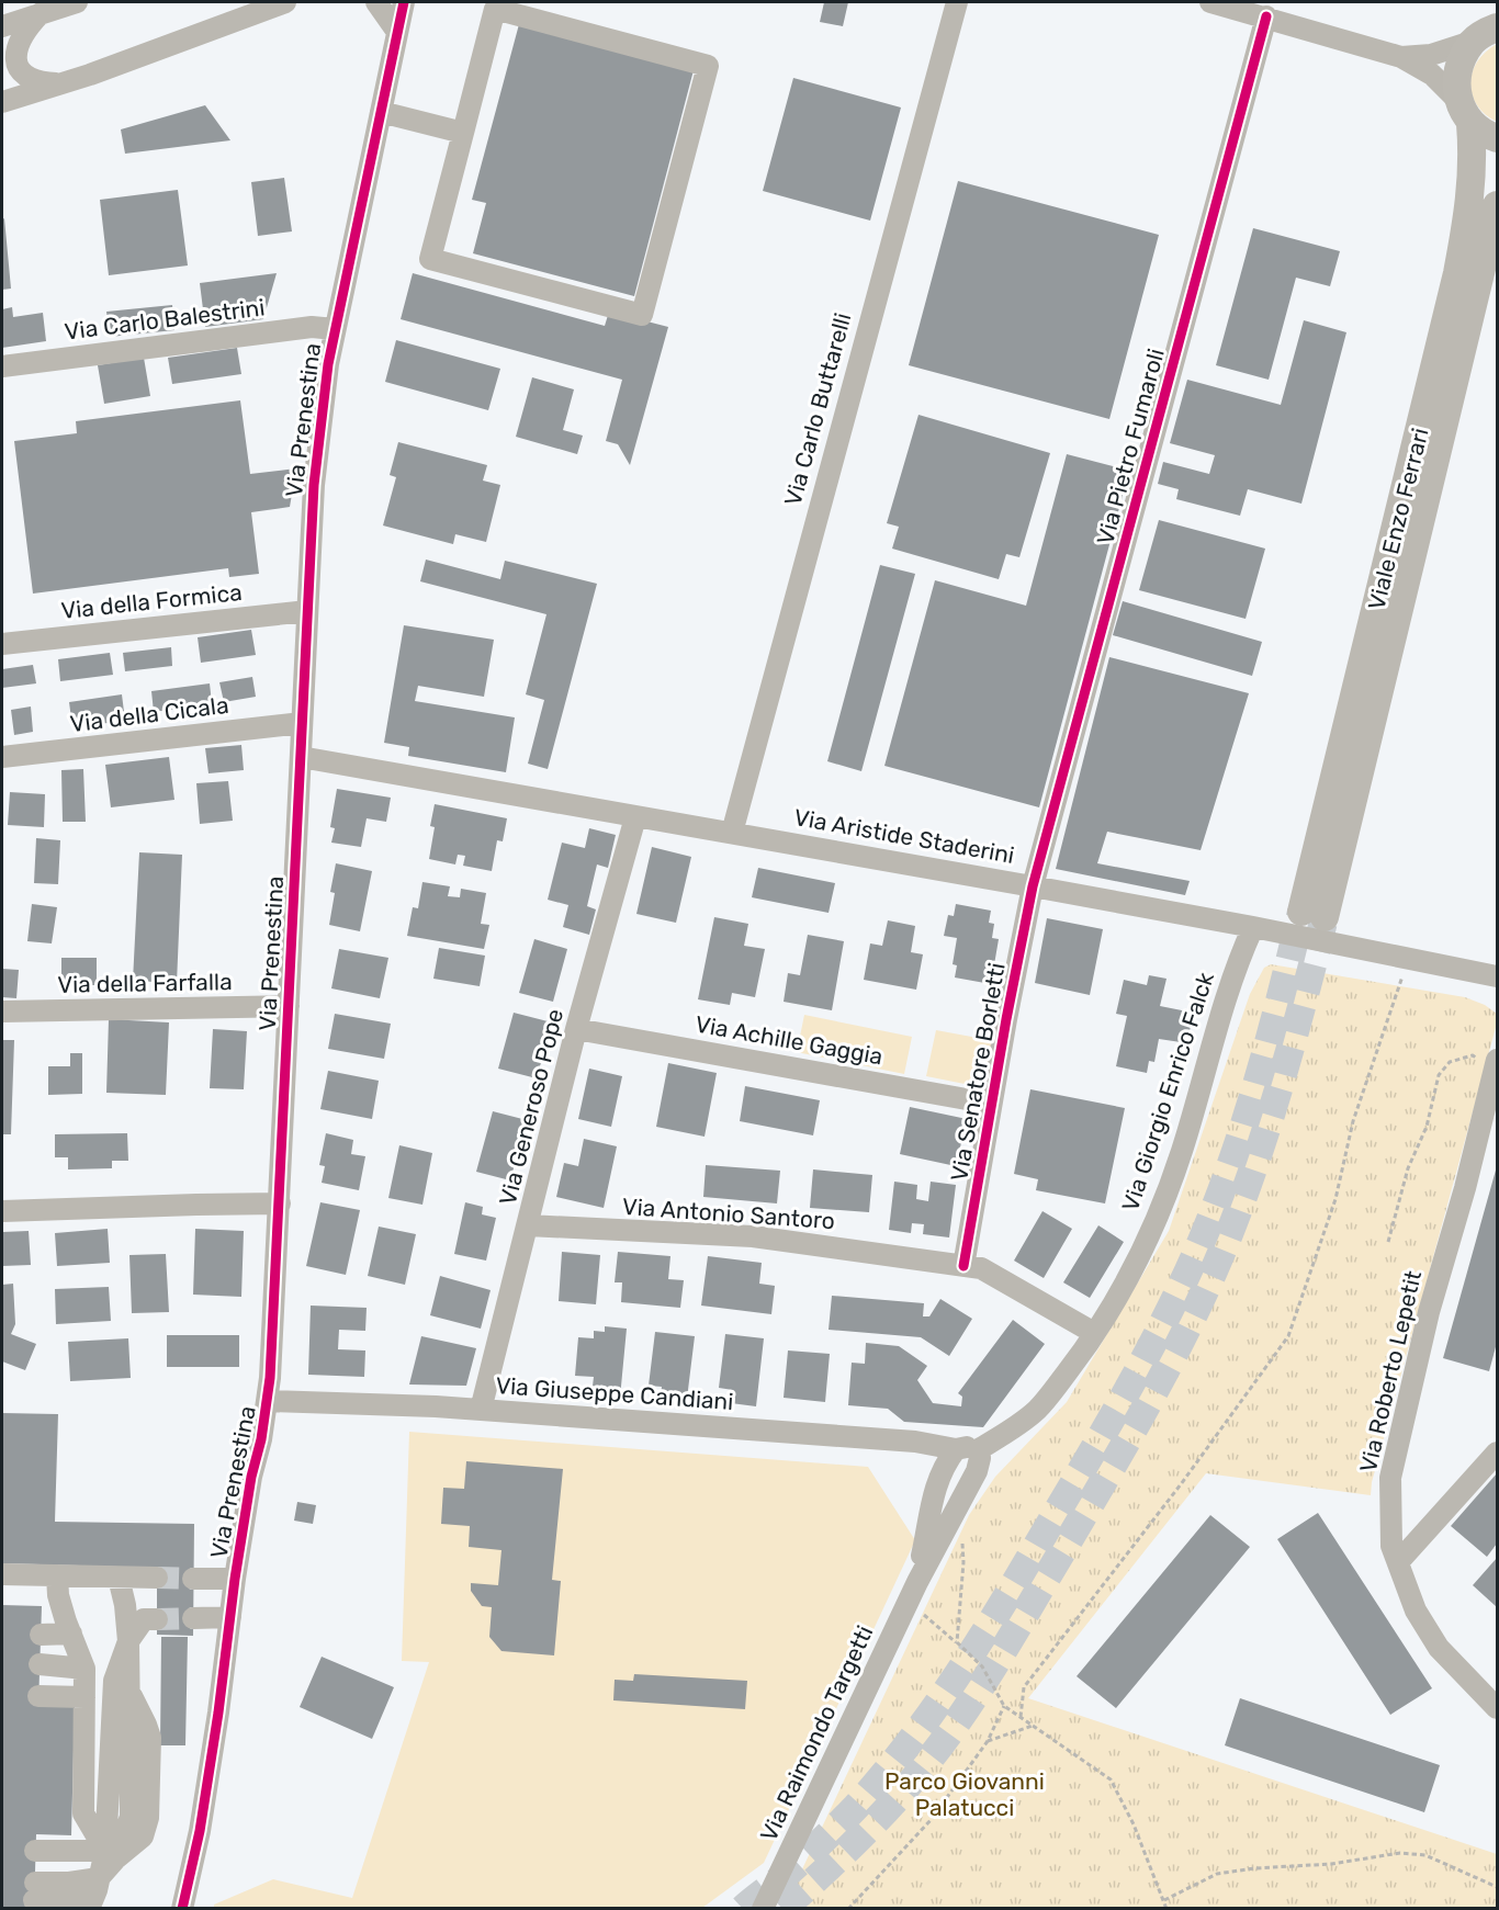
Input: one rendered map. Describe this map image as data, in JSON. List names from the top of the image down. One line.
{"streets":{"main road":["Viale Enzo Ferrari"],"street":["Via Carlo Balestrini","Via Carlo Buttarelli","Via Prenestina","Via Pietro Fumaroli","Via della Formica","Via della Cicala","Via Aristide Staderini","Via della Farfalla","Via Achille Gaggia","Via Senatore Borletti","Via Giorgio Enrico Falck","Via Generoso Pope","Via Antonio Santoro","Via Roberto Lepetit","Via Giuseppe Candiani","Via Raimondo Targetti"]},"crossings":[["Via Carlo Balestrini","Via Prenestina"],["Via Carlo Buttarelli","Via Aristide Staderini"],["Via Prenestina","Via della Formica"],["Via Prenestina","Via della Cicala"],["Via Prenestina","Via Aristide Staderini"],["Via Prenestina","Via della Farfalla"],["Via Prenestina","Via Giuseppe Candiani"],["Via Pietro Fumaroli","Via Aristide Staderini"],["Via Pietro Fumaroli","Via Senatore Borletti"],["Via Aristide Staderini","Via Senatore Borletti"],["Via Aristide Staderini","Via Giorgio Enrico Falck"],["Via Aristide Staderini","Via Generoso Pope"],["Via Achille Gaggia","Via Senatore Borletti"],["Via Achille Gaggia","Via Generoso Pope"],["Via Senatore Borletti","Via Antonio Santoro"],["Via Giorgio Enrico Falck","Via Antonio Santoro"],["Via Giorgio Enrico Falck","Via Raimondo Targetti"],["Via Generoso Pope","Via Antonio Santoro"],["Via Generoso Pope","Via Giuseppe Candiani"],["Via Giuseppe Candiani","Via Raimondo Targetti"]],"parks":["Parco Giovanni Palatucci"]}
